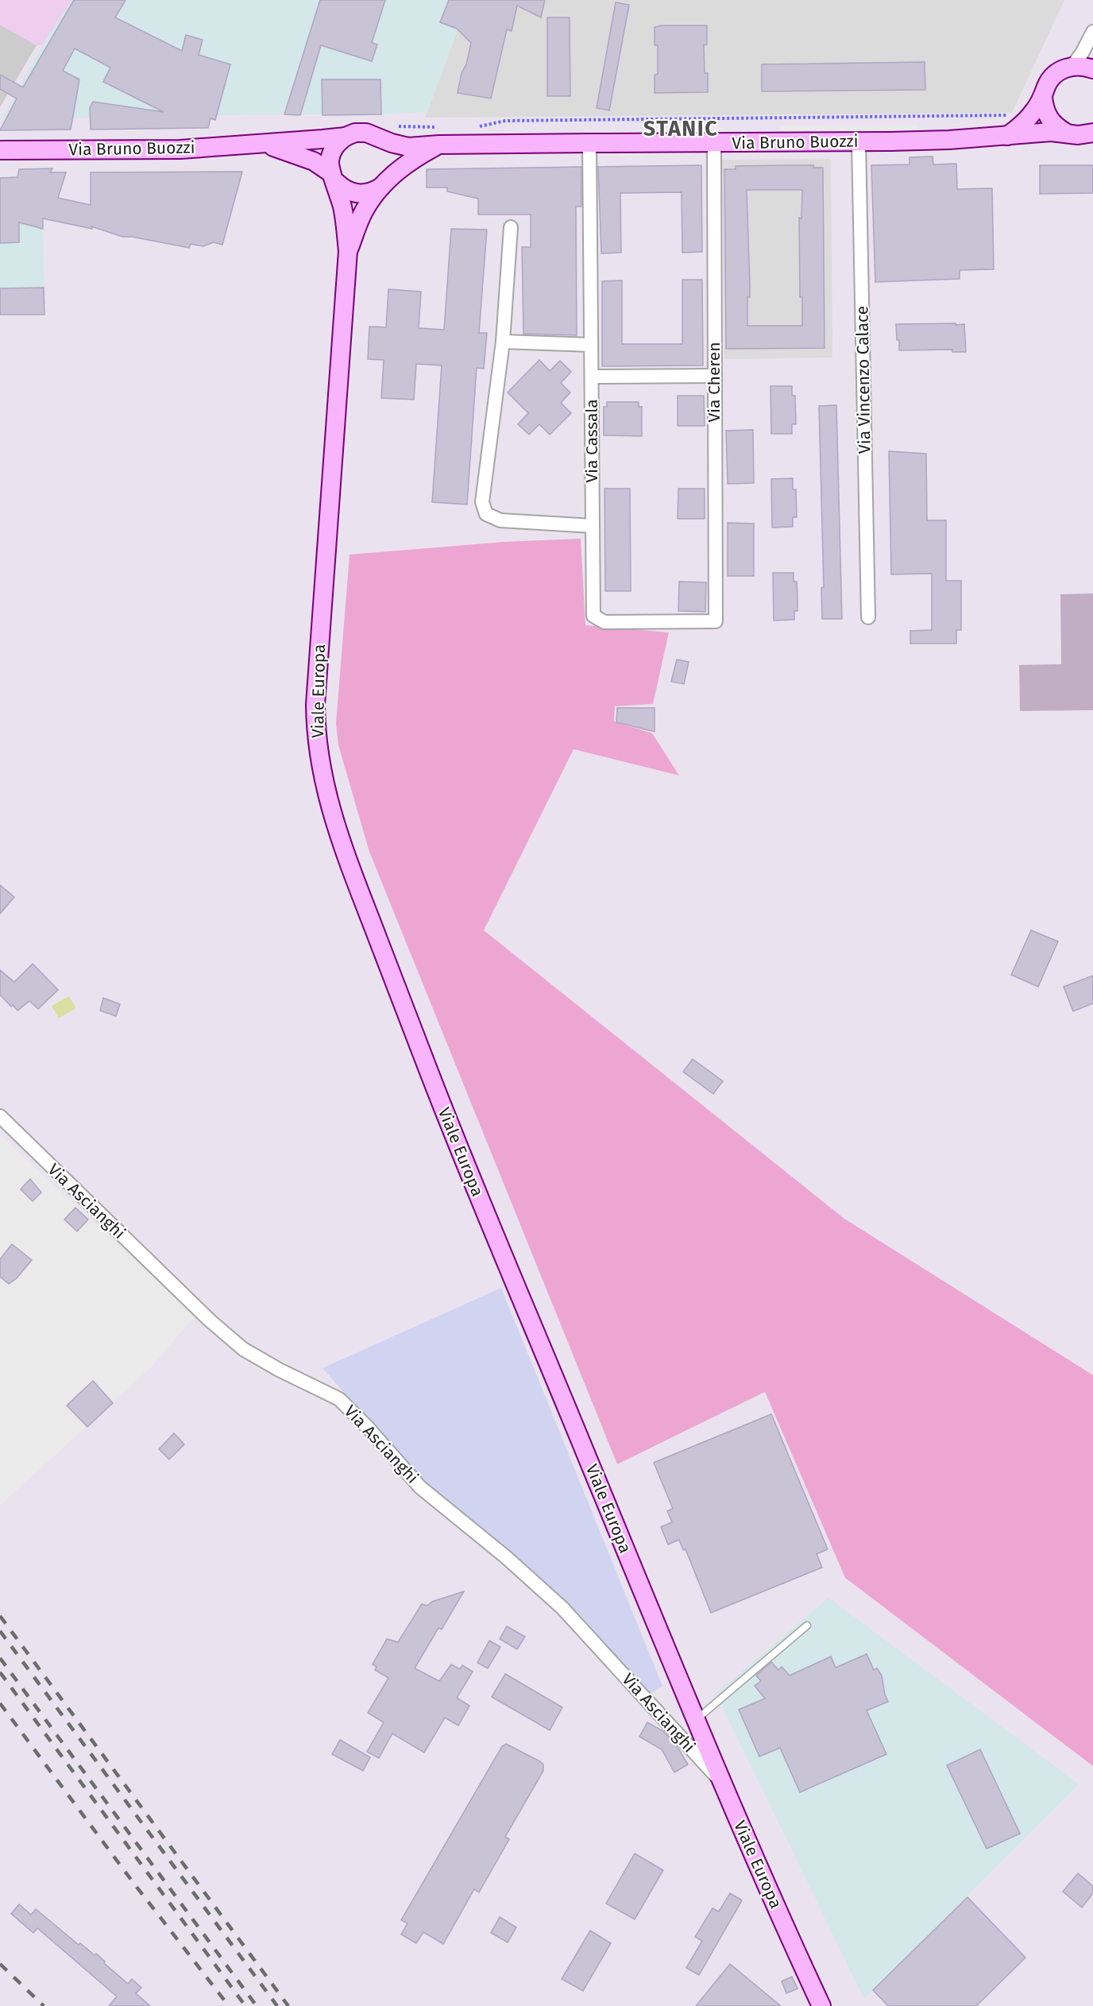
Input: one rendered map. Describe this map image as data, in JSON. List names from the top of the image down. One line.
{"streets":{"main road":["Via Bruno Buozzi","Viale Europa"],"street":["Via Vincenzo Calace","Via Cheren","Via Cassala","Via Ascianghi"]},"crossings":[["Via Bruno Buozzi","Via Vincenzo Calace"],["Via Bruno Buozzi","Via Cheren"],["Via Bruno Buozzi","Via Cassala"],["Via Cheren","Via Cassala"],["Viale Europa","Via Ascianghi"]],"districts":["STANIC"]}
